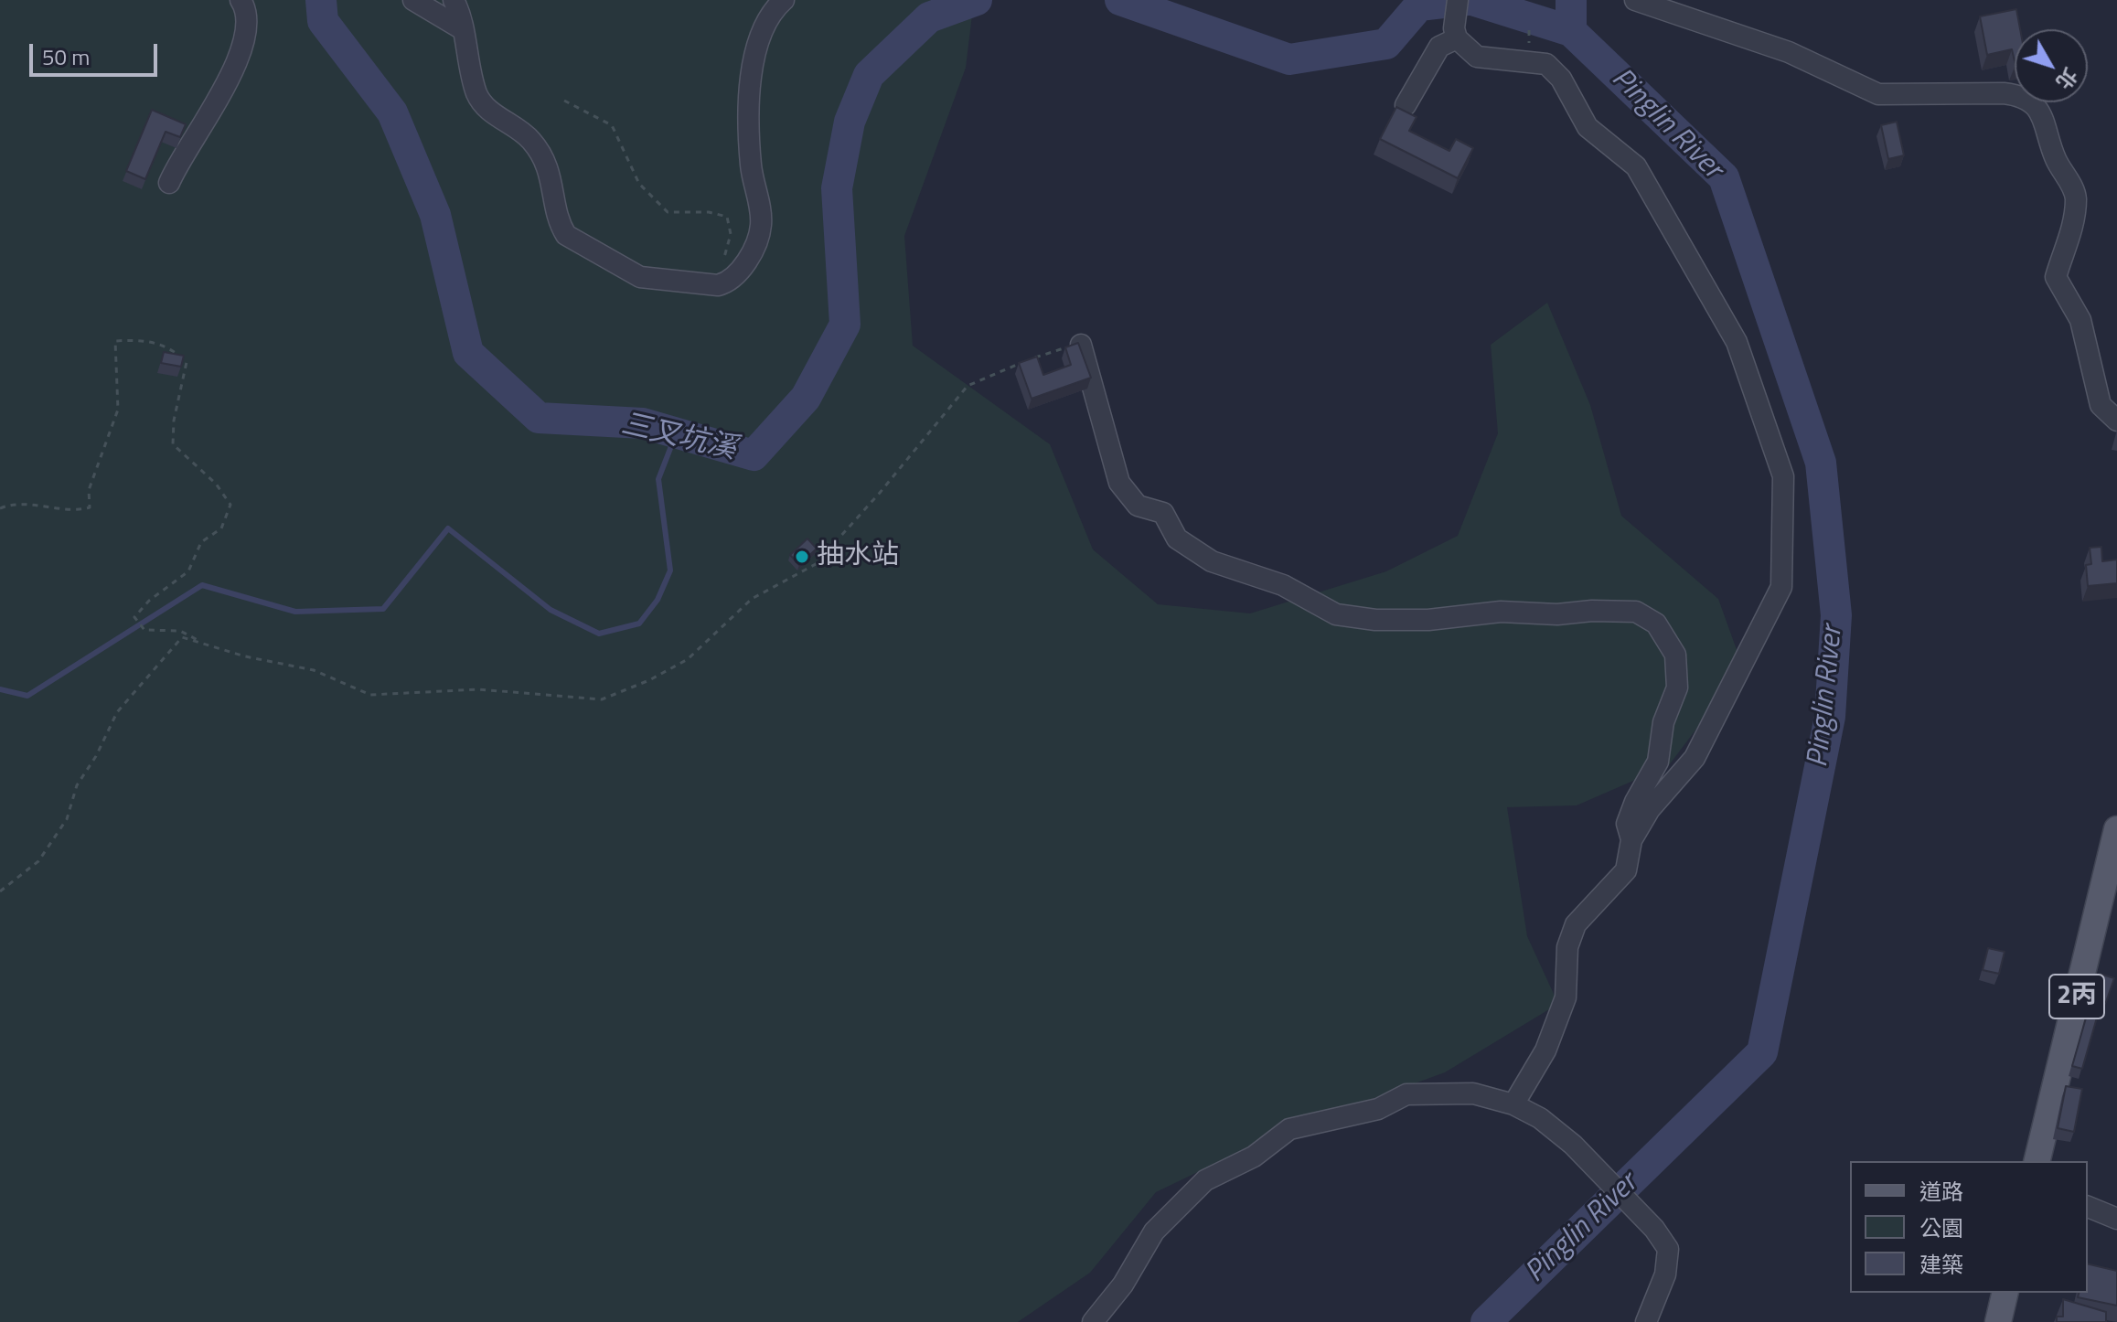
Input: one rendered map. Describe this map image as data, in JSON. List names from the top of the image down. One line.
{"streets":{"main road":["2丙"]},"water":["Pinglin River","三叉坑溪"],"places":["抽水站"],"legend":["道路","公園","建築"],"scale_bar":"50 m","north":"bottom right"}
